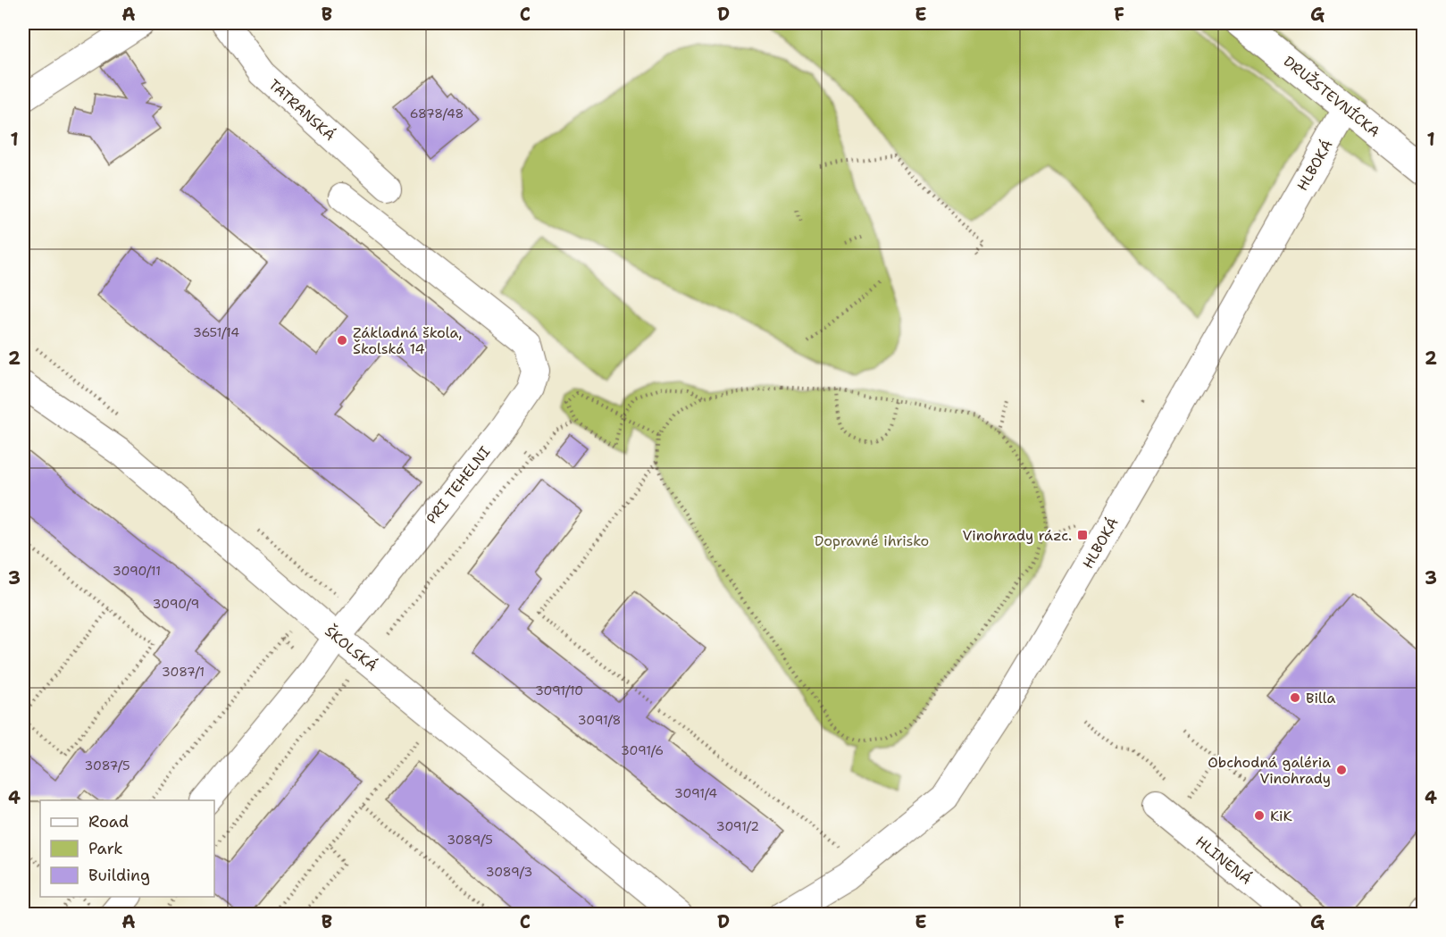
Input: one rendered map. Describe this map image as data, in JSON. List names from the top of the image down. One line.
{"streets":{"main road":["DRUŽSTEVNÍCKA"],"street":["TATRANSKÁ","HLBOKÁ","PRI TEHELNI","ŠKOLSKÁ","HLINENÁ"]},"crossings":[["DRUŽSTEVNÍCKA","HLBOKÁ"],["PRI TEHELNI","ŠKOLSKÁ"]],"parks":["Dopravné ihrisko"],"places":{"other":["Základná škola, Školská 14","Billa","Obchodná galéria Vinohrady","KiK"],"transit":["Vinohrady rázc."]},"house_numbers":["6878/48","3651/14","3090/11","3090/9","3087/1","3091/10","3091/8","3091/6","3087/5","3091/4","3091/2","3089/5","3089/3"],"legend":["Road","Park","Building"],"grid":{"columns":["A","B","C","D","E","F","G"],"rows":["1","2","3","4"]}}
